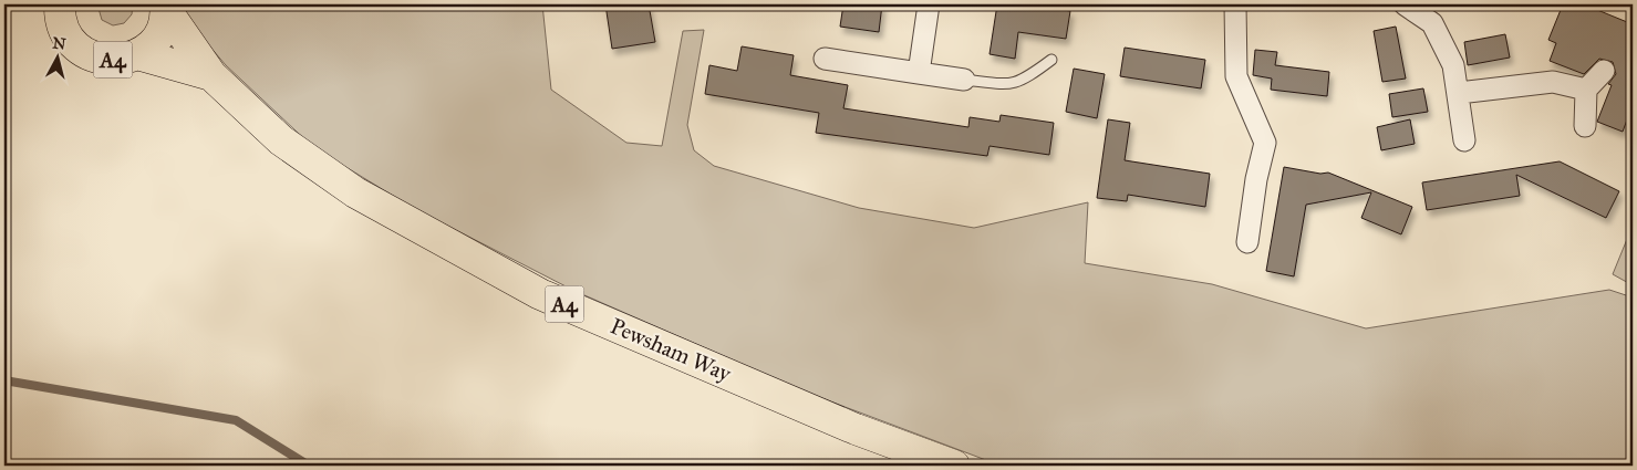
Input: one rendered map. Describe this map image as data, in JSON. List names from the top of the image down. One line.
{"streets":{"main road":["A4","Pewsham Way"]},"crossings":[["A4","Pewsham Way"]],"north":"top"}
